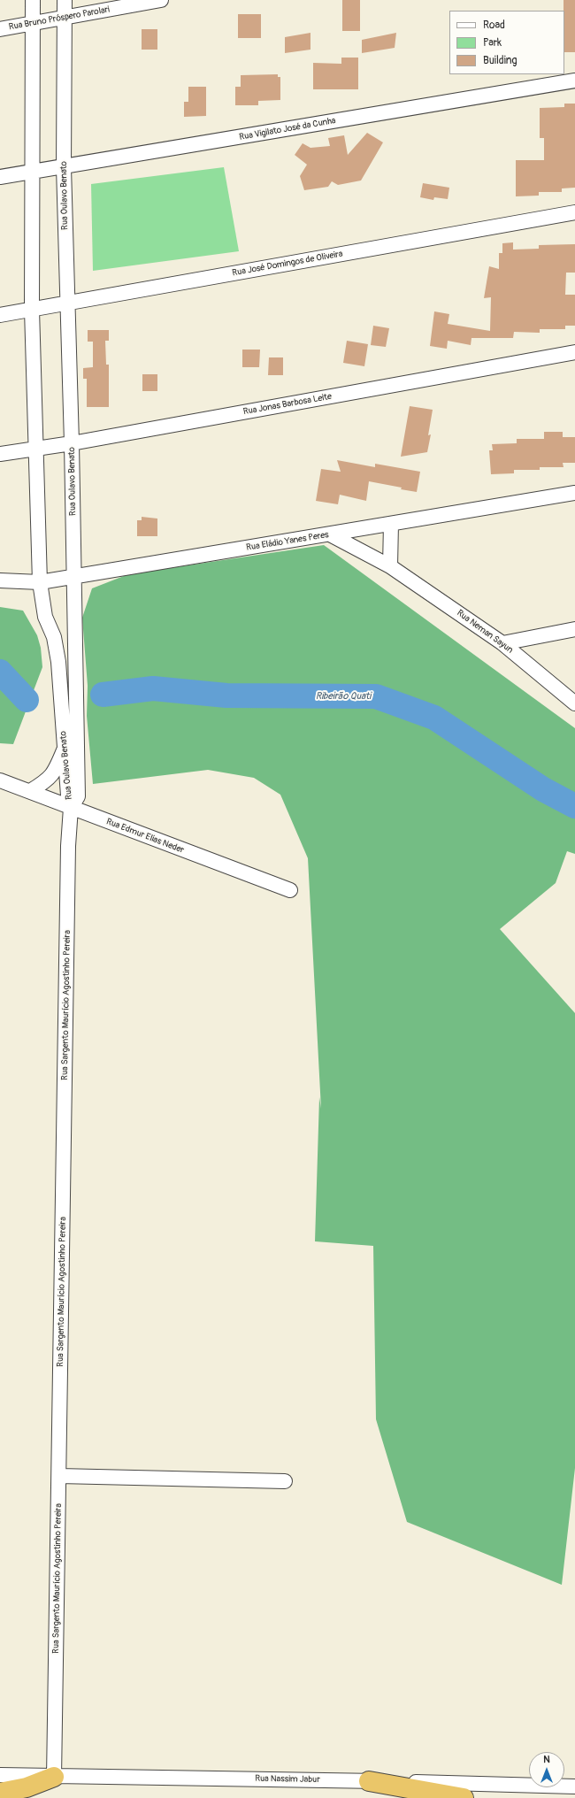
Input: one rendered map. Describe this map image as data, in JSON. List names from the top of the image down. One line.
{"streets":{"street":["Rua Bruno Próspero Parolari","Rua Vigilato José da Cunha","Rua Oulavo Benato","Rua José Domingos de Oliveira","Rua Jonas Barbosa Leite","Rua Eládio Yanes Peres","Rua Neman Sayun","Rua Edmur Elias Neder","Rua Sargento Maurício Agostinho Pereira","Rua Nassim Jabur"]},"crossings":[["Rua Bruno Próspero Parolari","Rua Oulavo Benato"],["Rua Vigilato José da Cunha","Rua Oulavo Benato"],["Rua Oulavo Benato","Rua José Domingos de Oliveira"],["Rua Oulavo Benato","Rua Jonas Barbosa Leite"],["Rua Oulavo Benato","Rua Eládio Yanes Peres"],["Rua Oulavo Benato","Rua Edmur Elias Neder"],["Rua Oulavo Benato","Rua Sargento Maurício Agostinho Pereira"],["Rua Eládio Yanes Peres","Rua Neman Sayun"],["Rua Edmur Elias Neder","Rua Sargento Maurício Agostinho Pereira"],["Rua Sargento Maurício Agostinho Pereira","Rua Nassim Jabur"]],"water":["Ribeirão Quati"],"legend":["Road","Park","Building"],"north":"top"}
